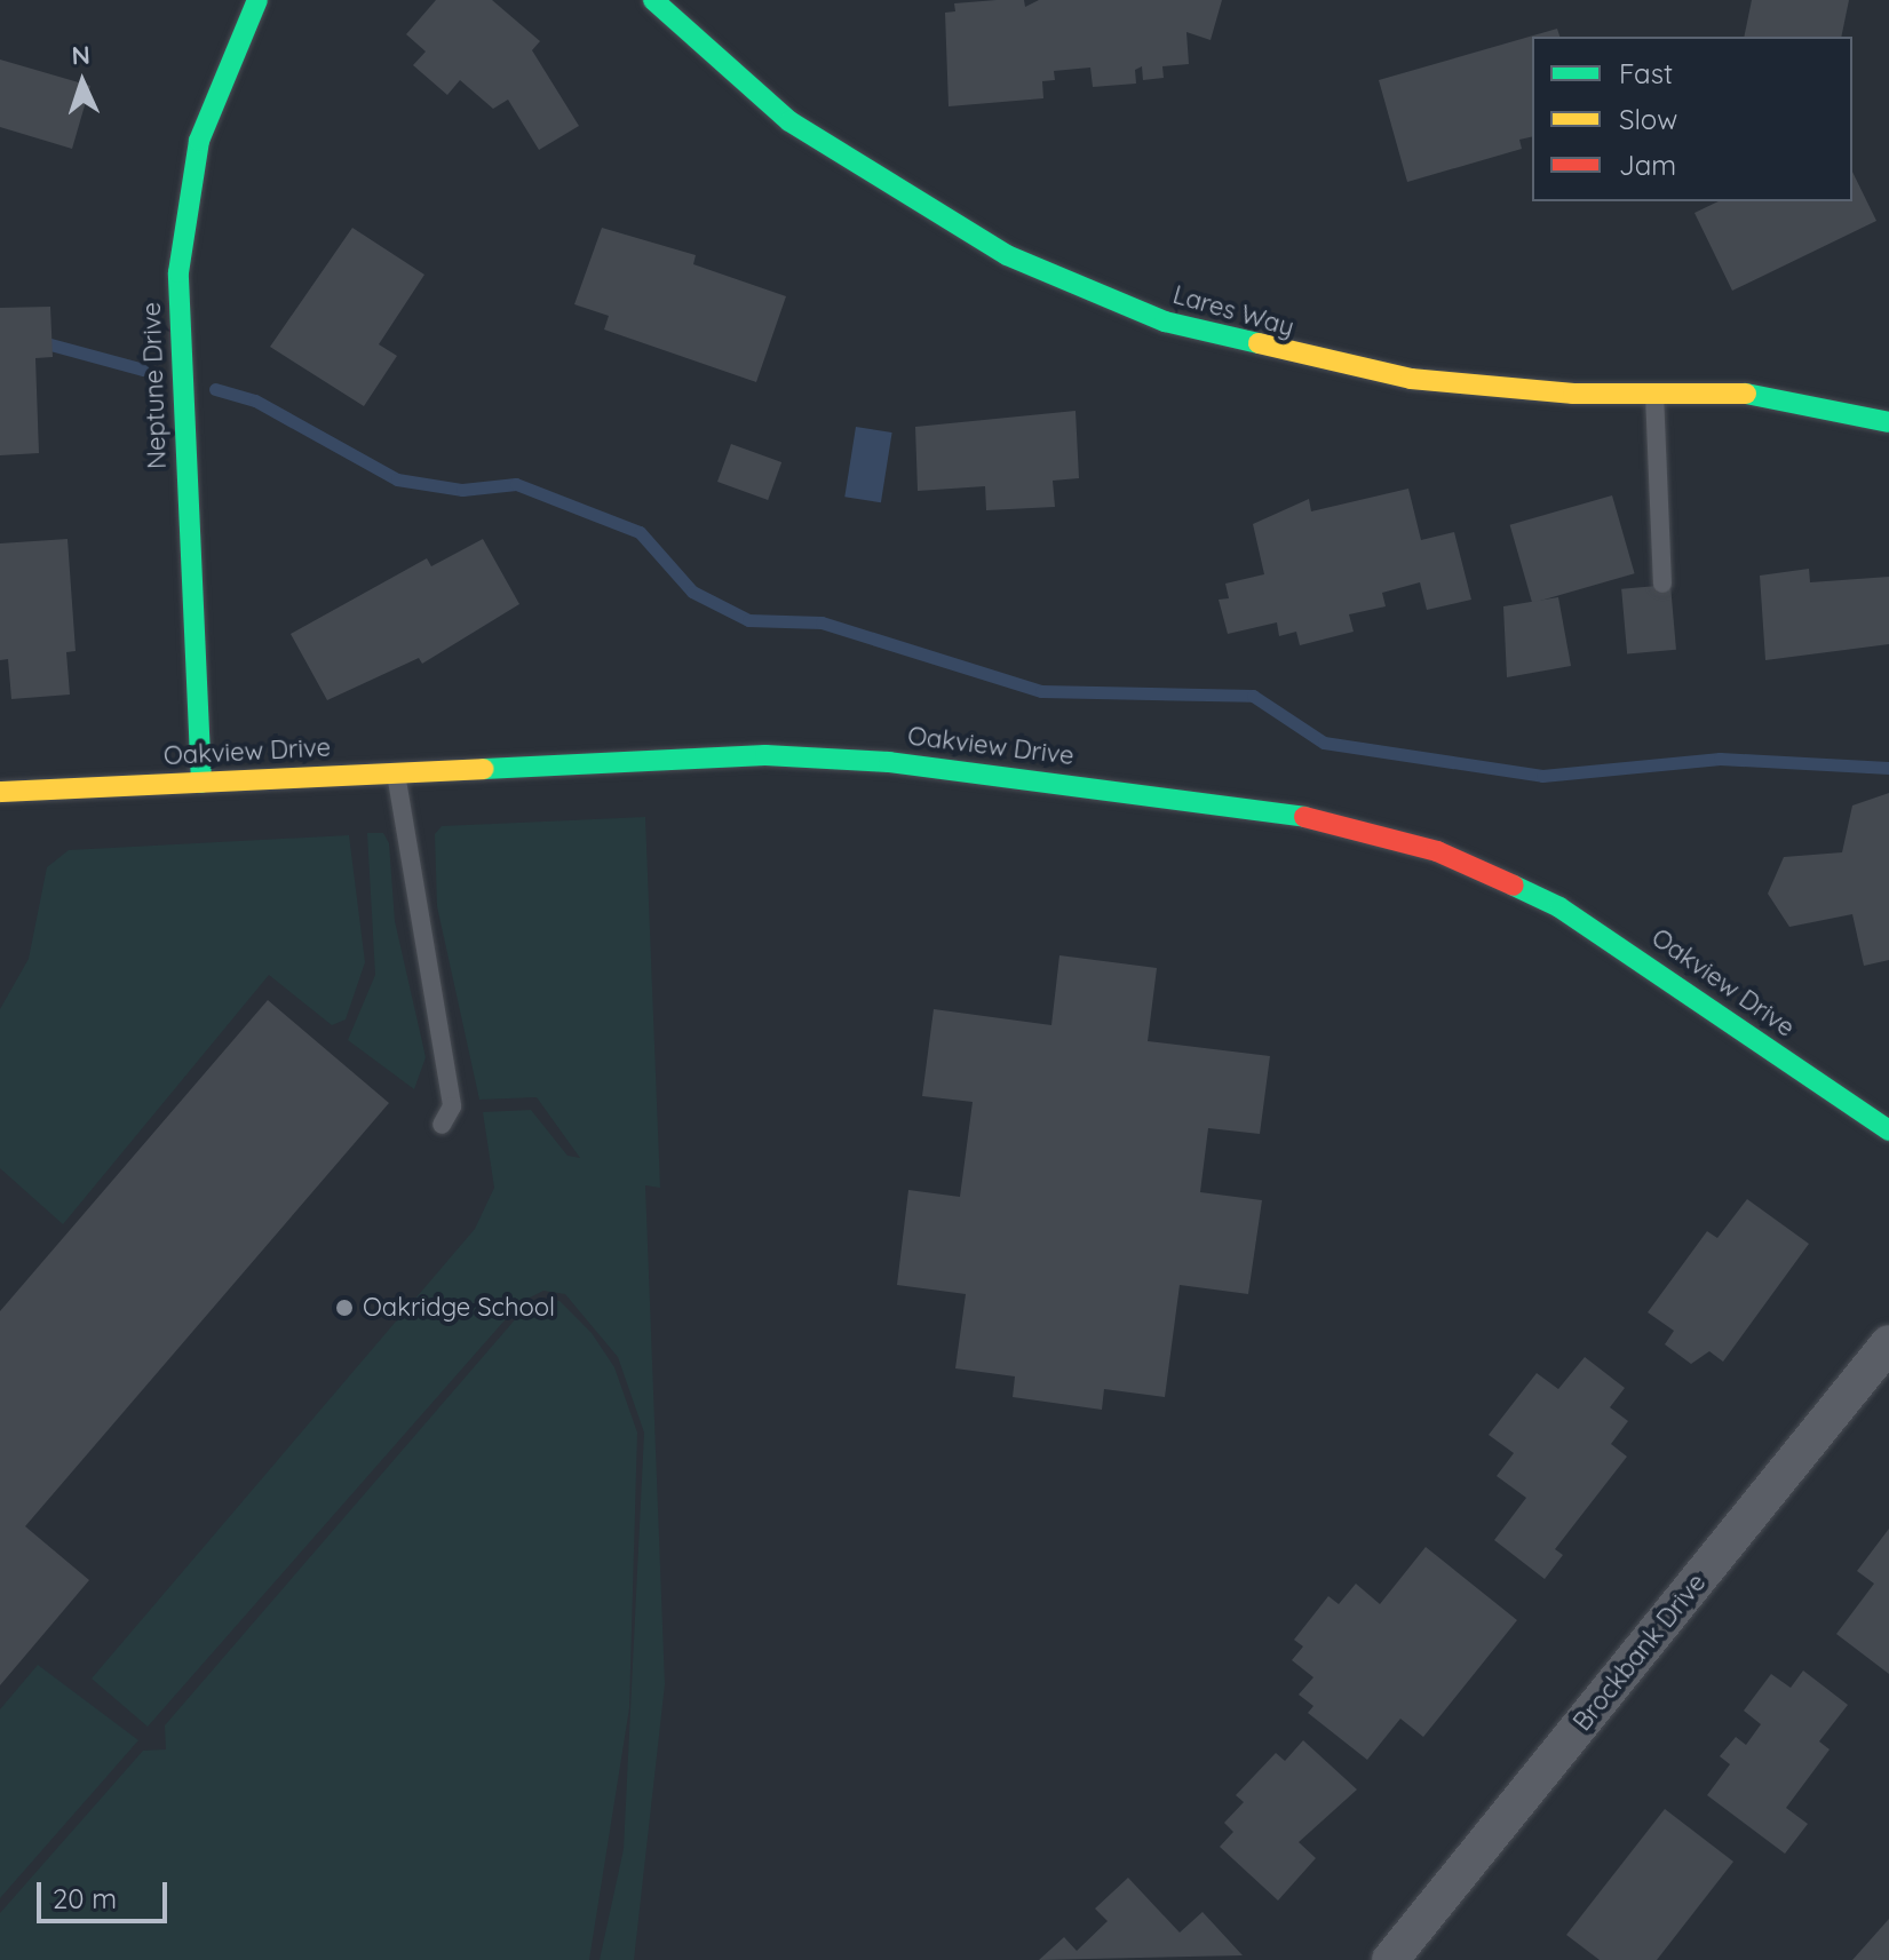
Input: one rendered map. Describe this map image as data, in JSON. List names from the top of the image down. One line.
{"streets":{"street":["Lares Way","Neptune Drive","Oakview Drive","Brockbank Drive"]},"crossings":[["Neptune Drive","Oakview Drive"]],"places":["Oakridge School"],"legend":["Fast","Slow","Jam"],"scale_bar":"20 m","north":"top"}
